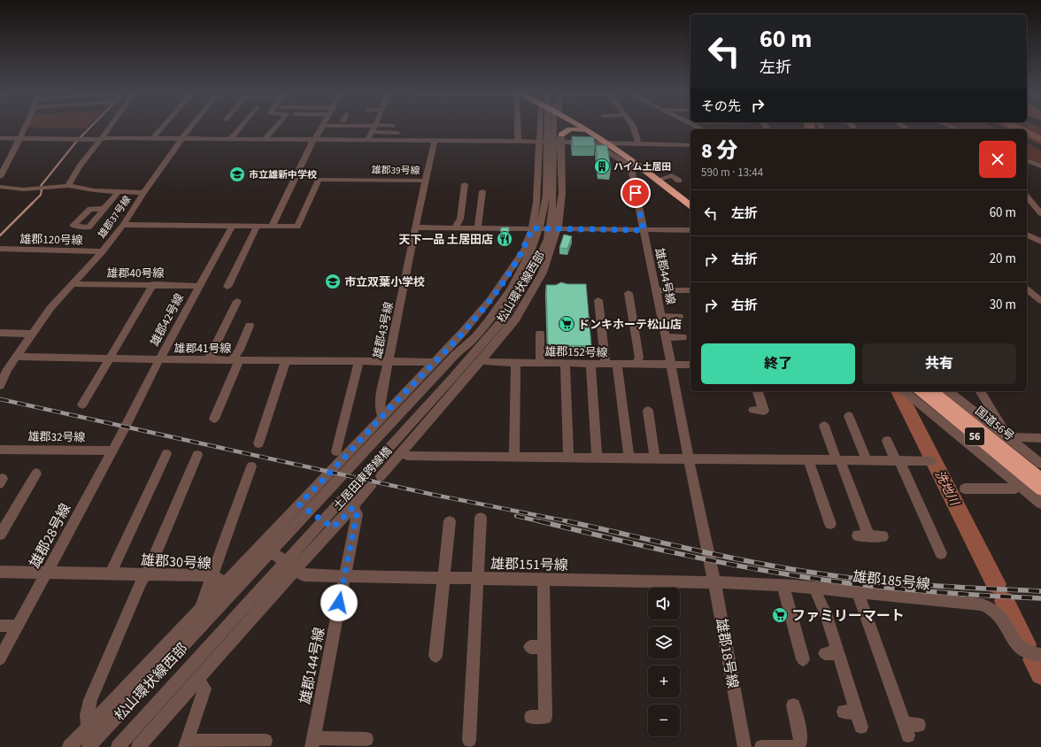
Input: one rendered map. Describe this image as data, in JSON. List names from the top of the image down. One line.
{"streets":{"highway":["国道56号","56"],"street":["雄郡39号線","雄郡37号線","雄郡120号線","雄郡40号線","雄郡44号線","松山環状線西部","雄郡42号線","雄郡43号線","雄郡41号線","雄郡152号線","雄郡32号線","土居田東跨線橋","雄郡28号線","雄郡30号線","雄郡151号線","雄郡185号線","雄郡18号線","雄郡144号線"]},"crossings":[["雄郡39号線","雄郡37号線"],["雄郡39号線","雄郡42号線"],["雄郡39号線","雄郡43号線"],["雄郡37号線","雄郡120号線"],["雄郡37号線","雄郡40号線"],["雄郡37号線","雄郡41号線"],["雄郡40号線","雄郡42号線"],["雄郡44号線","雄郡152号線"],["雄郡44号線","雄郡18号線"],["松山環状線西部","土居田東跨線橋"],["雄郡42号線","雄郡41号線"],["雄郡42号線","雄郡28号線"],["雄郡43号線","雄郡41号線"],["雄郡32号線","雄郡28号線"],["雄郡28号線","雄郡30号線"],["雄郡151号線","雄郡185号線"],["雄郡151号線","雄郡18号線"],["雄郡151号線","雄郡144号線"],["雄郡185号線","雄郡18号線"]],"water":["洗地川"],"places":{"building":["ハイム土居田"],"school or university":["市立雄新中学校","市立双葉小学校"],"restaurant":["天下一品 土居田店"],"supermarket":["ドンキホーテ松山店","ファミリーマート"]},"page":{"turn":["60 m","左折"],"then":"その先","heading":["8 分","590 m · 13:44"],"list":[{"name":"左折","value":"60 m"},{"name":"右折","value":"20 m"},{"name":"右折","value":"30 m"}],"buttons":["終了","共有"],"map_buttons":["+","−"]}}
